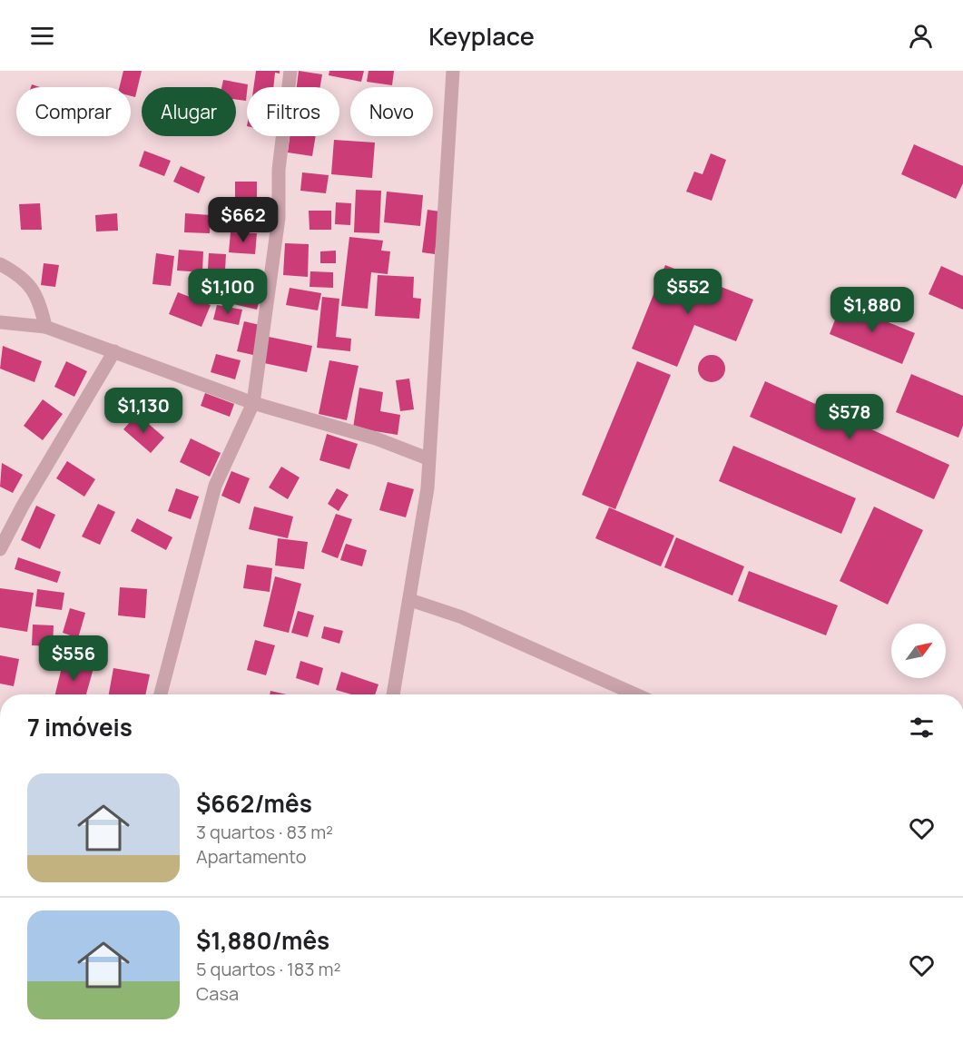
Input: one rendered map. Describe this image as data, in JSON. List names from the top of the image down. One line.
{"north":"top right","page":{"header":"Keyplace","chip":["Comprar","Alugar","Filtros","Novo"],"price":["$662","$1,100","$552","$1,880","$1,130","$578","$556"],"heading":"7 imóveis","list":[{"name":"$662/mês","note":"3 quartos · 83 m² · Apartamento"},{"name":"$1,880/mês","note":"5 quartos · 183 m² · Casa"}]}}
